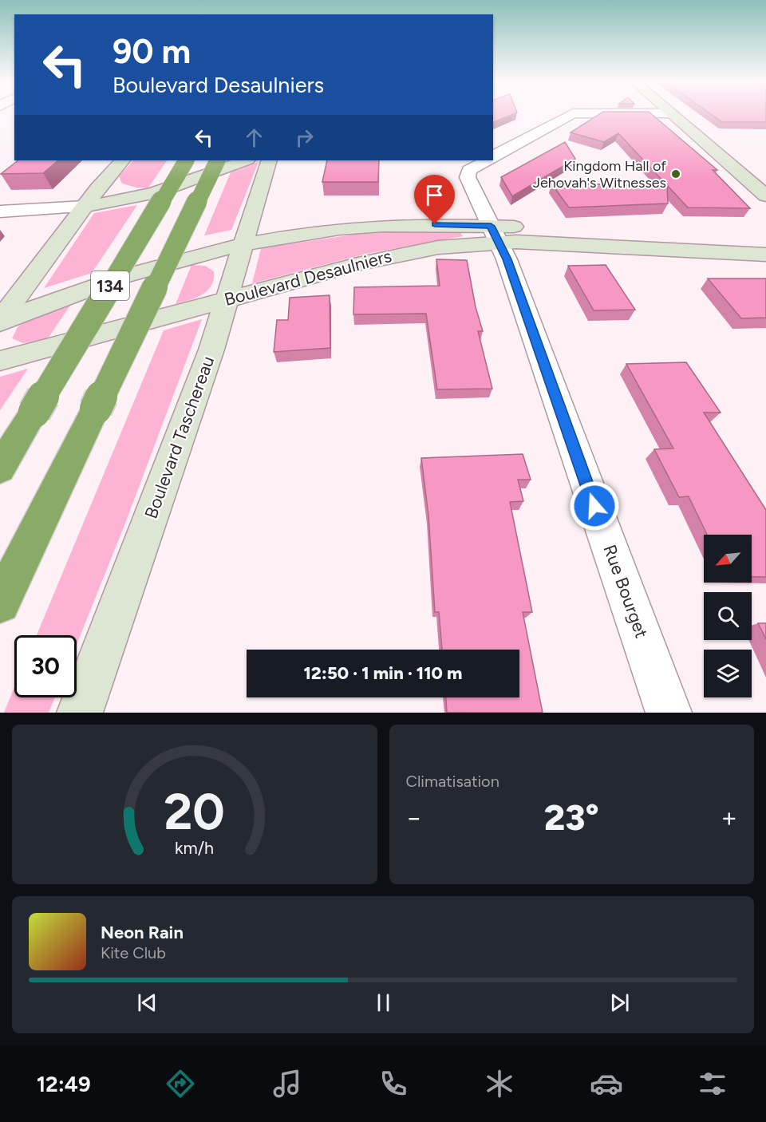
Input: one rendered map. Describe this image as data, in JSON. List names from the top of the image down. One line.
{"streets":{"highway":["134"],"street":["Boulevard Desaulniers","Boulevard Taschereau","Rue Bourget"]},"crossings":[["Boulevard Desaulniers","Boulevard Taschereau"],["Boulevard Desaulniers","Rue Bourget"]],"places":["Kingdom Hall of Jehovah's Witnesses"],"north":"bottom left","page":{"turn":["90 m","Boulevard Desaulniers"],"limit":"30","trip":"12:50 · 1 min · 110 m","tile":"Climatisation","heat":["−","23°","+"],"song":["Neon Rain","Kite Club"],"tabs":"12:49","gauge":["20","km/h"]}}
